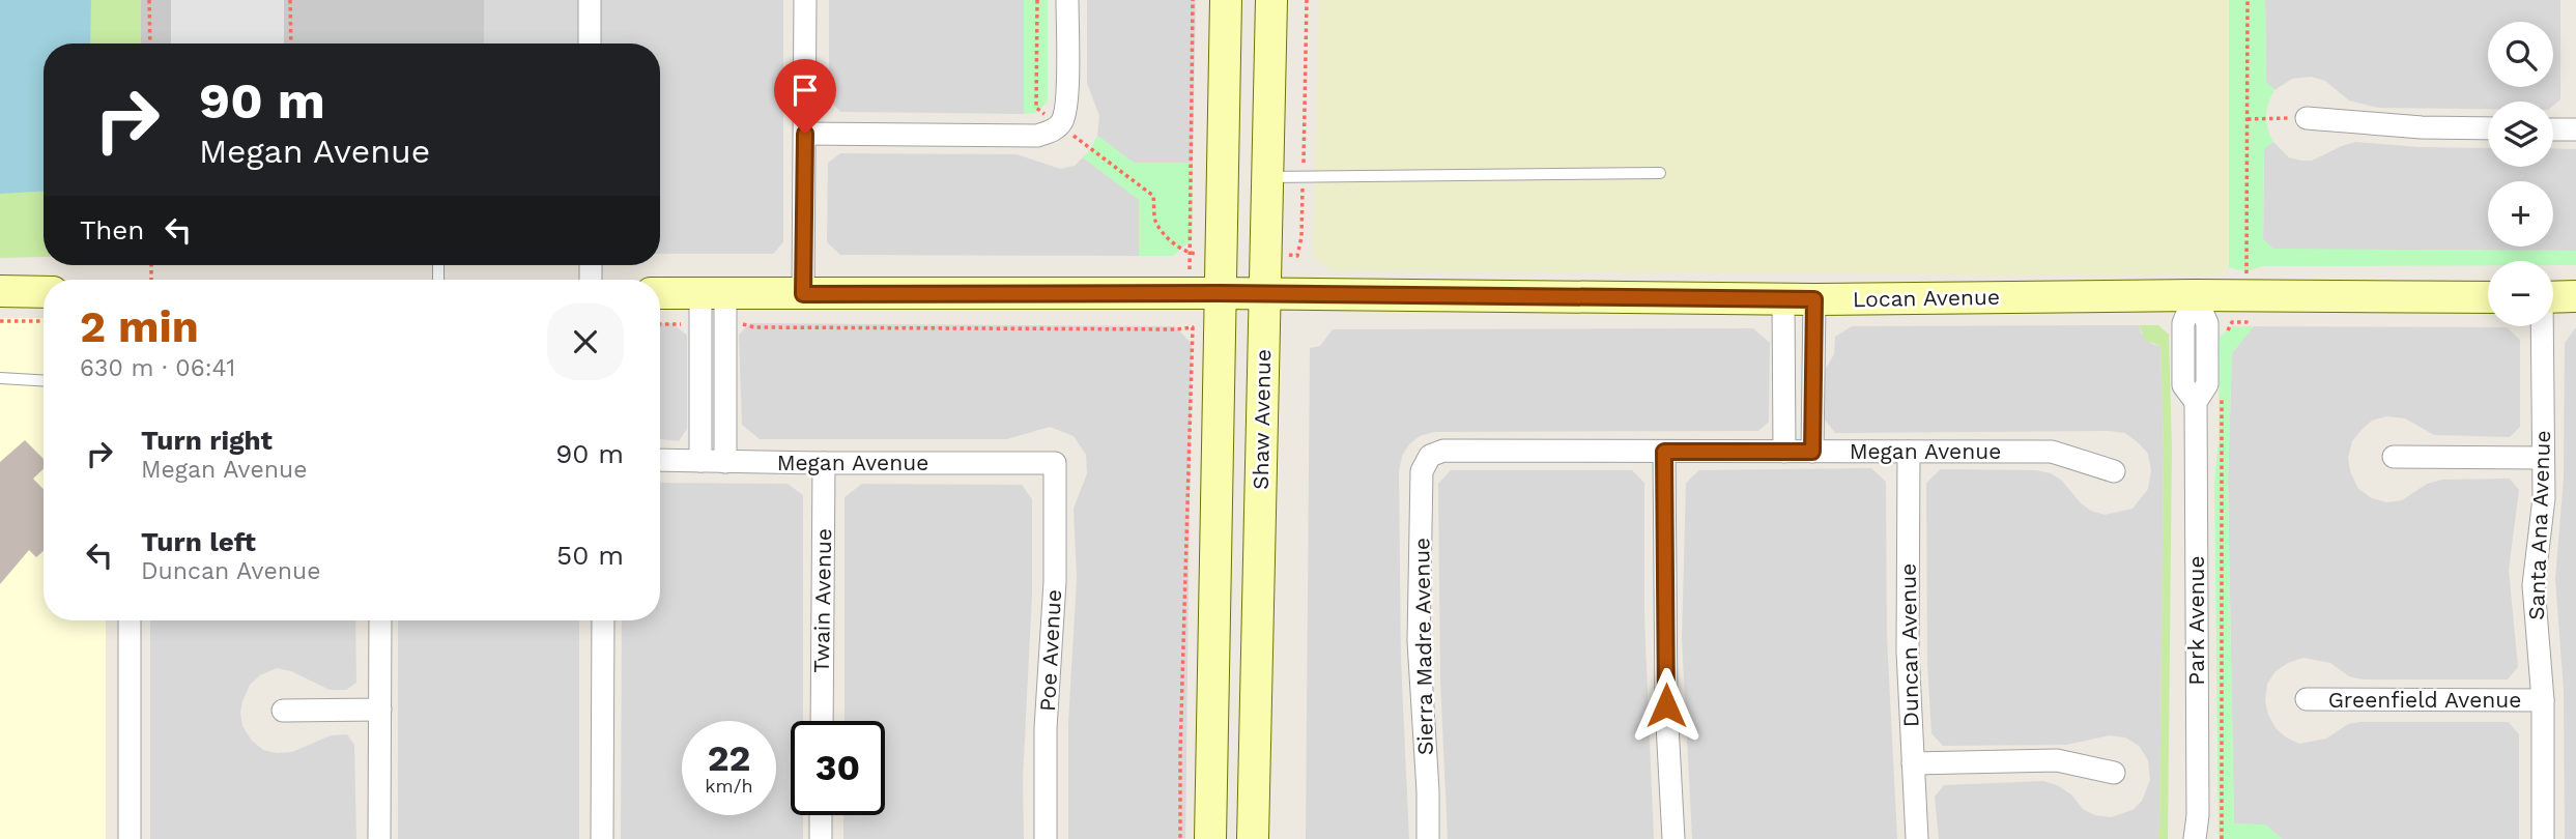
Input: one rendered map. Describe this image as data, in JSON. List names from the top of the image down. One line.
{"streets":{"street":["Locan Avenue","Shaw Avenue","Megan Avenue","Santa Ana Avenue","Twain Avenue","Park Avenue","Duncan Avenue","Sierra Madre Avenue","Poe Avenue","Greenfield Avenue"]},"crossings":[["Locan Avenue","Shaw Avenue"],["Locan Avenue","Park Avenue"],["Megan Avenue","Twain Avenue"],["Megan Avenue","Duncan Avenue"],["Megan Avenue","Sierra Madre Avenue"],["Megan Avenue","Poe Avenue"],["Santa Ana Avenue","Greenfield Avenue"]],"page":{"map_buttons":["+","−"],"turn":["90 m","Megan Avenue"],"then":"Then","heading":["2 min","630 m · 06:41"],"list":[{"name":"Turn right","note":"Megan Avenue","value":"90 m"},{"name":"Turn left","note":"Duncan Avenue","value":"50 m"}],"speed":"22 km/h","limit":"30"}}
